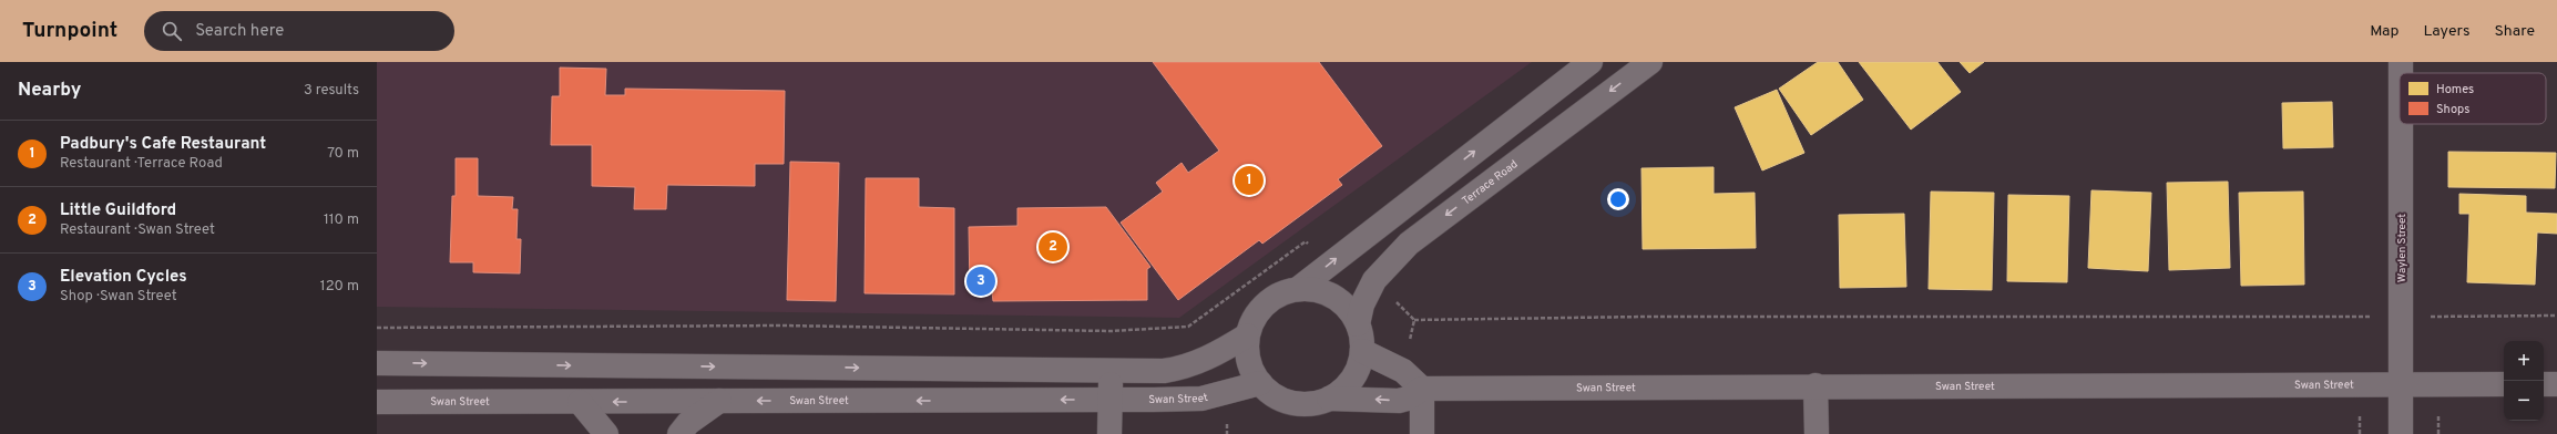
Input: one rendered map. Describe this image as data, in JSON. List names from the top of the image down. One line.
{"streets":{"street":["Terrace Road","Waylen Street","Swan Street"]},"crossings":[["Terrace Road","Swan Street"],["Waylen Street","Swan Street"]],"legend":["Homes","Shops"],"page":{"header":"Turnpoint","search":"Search here","nav":["Map","Layers","Share"],"heading":["Nearby","3 results"],"list":[{"mark":"1","name":"Padbury's Cafe Restaurant","note":"Restaurant · Terrace Road","value":"70 m"},{"mark":"2","name":"Little Guildford","note":"Restaurant · Swan Street","value":"110 m"},{"mark":"3","name":"Elevation Cycles","note":"Shop · Swan Street","value":"120 m"}],"pins":["1","2","3"],"map_buttons":["+","−"]}}
